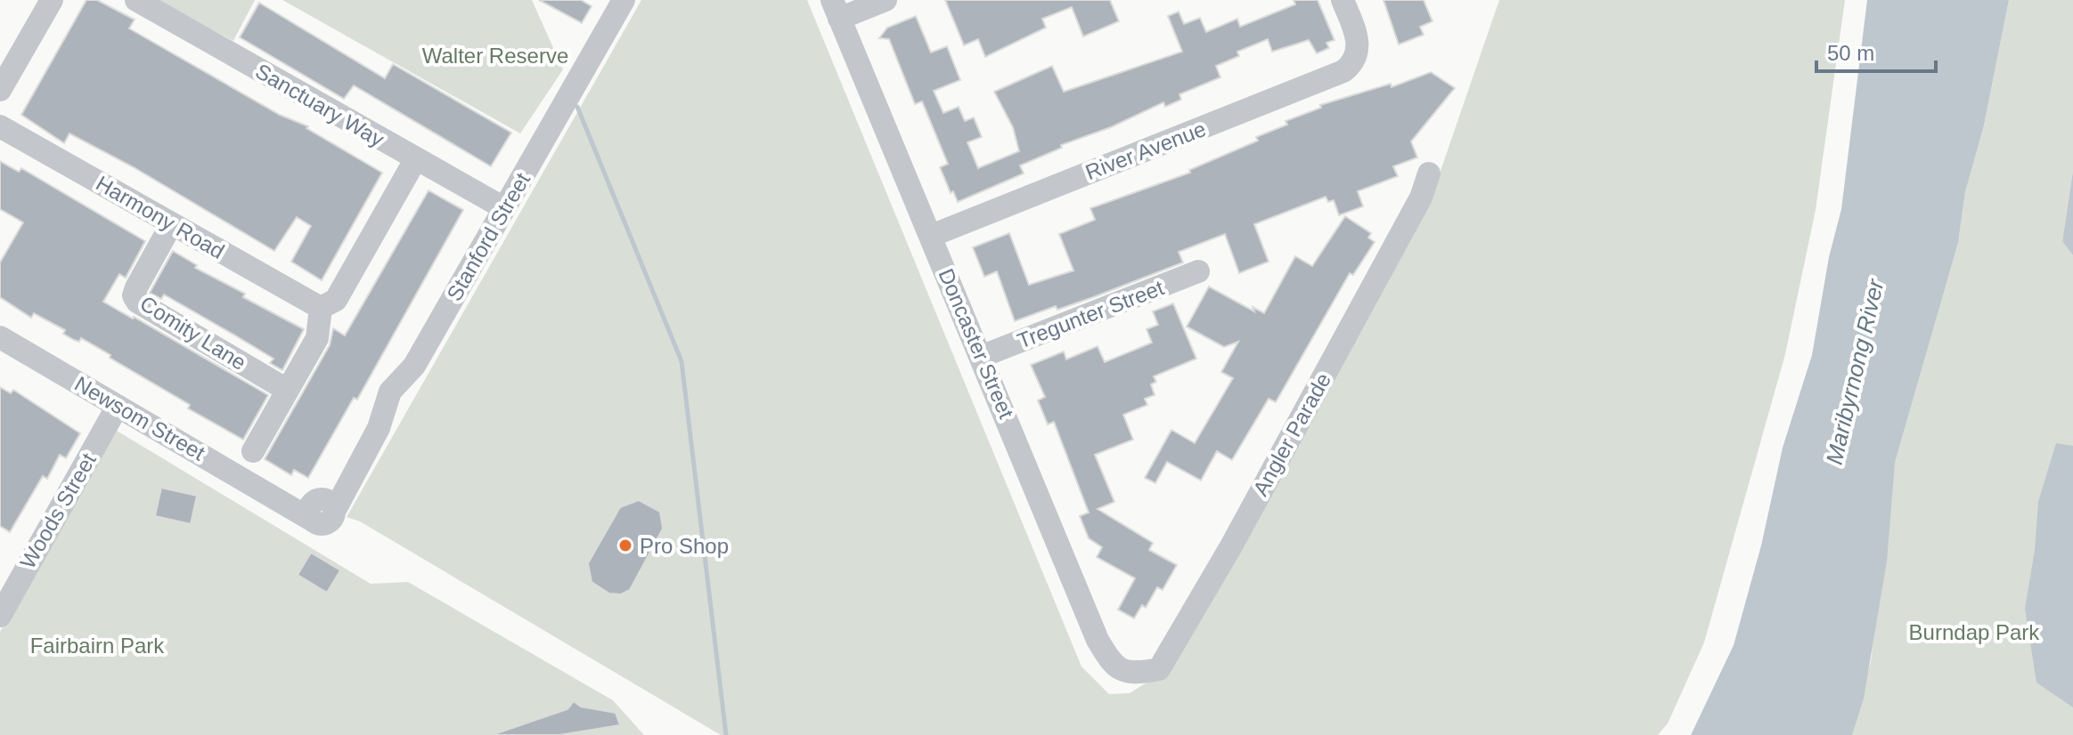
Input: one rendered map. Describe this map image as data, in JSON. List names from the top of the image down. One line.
{"streets":{"street":["Sanctuary Way","River Avenue","Harmony Road","Stanford Street","Tregunter Street","Comity Lane","Doncaster Street","Newsom Street","Angler Parade","Woods Street"]},"crossings":[["Sanctuary Way","Stanford Street"],["River Avenue","Doncaster Street"],["Harmony Road","Comity Lane"],["Stanford Street","Newsom Street"],["Tregunter Street","Doncaster Street"],["Doncaster Street","Angler Parade"],["Newsom Street","Woods Street"]],"water":["Maribyrnong River"],"parks":["Walter Reserve","Burndap Park","Fairbairn Park"],"places":["Pro Shop"],"scale_bar":"50 m"}
